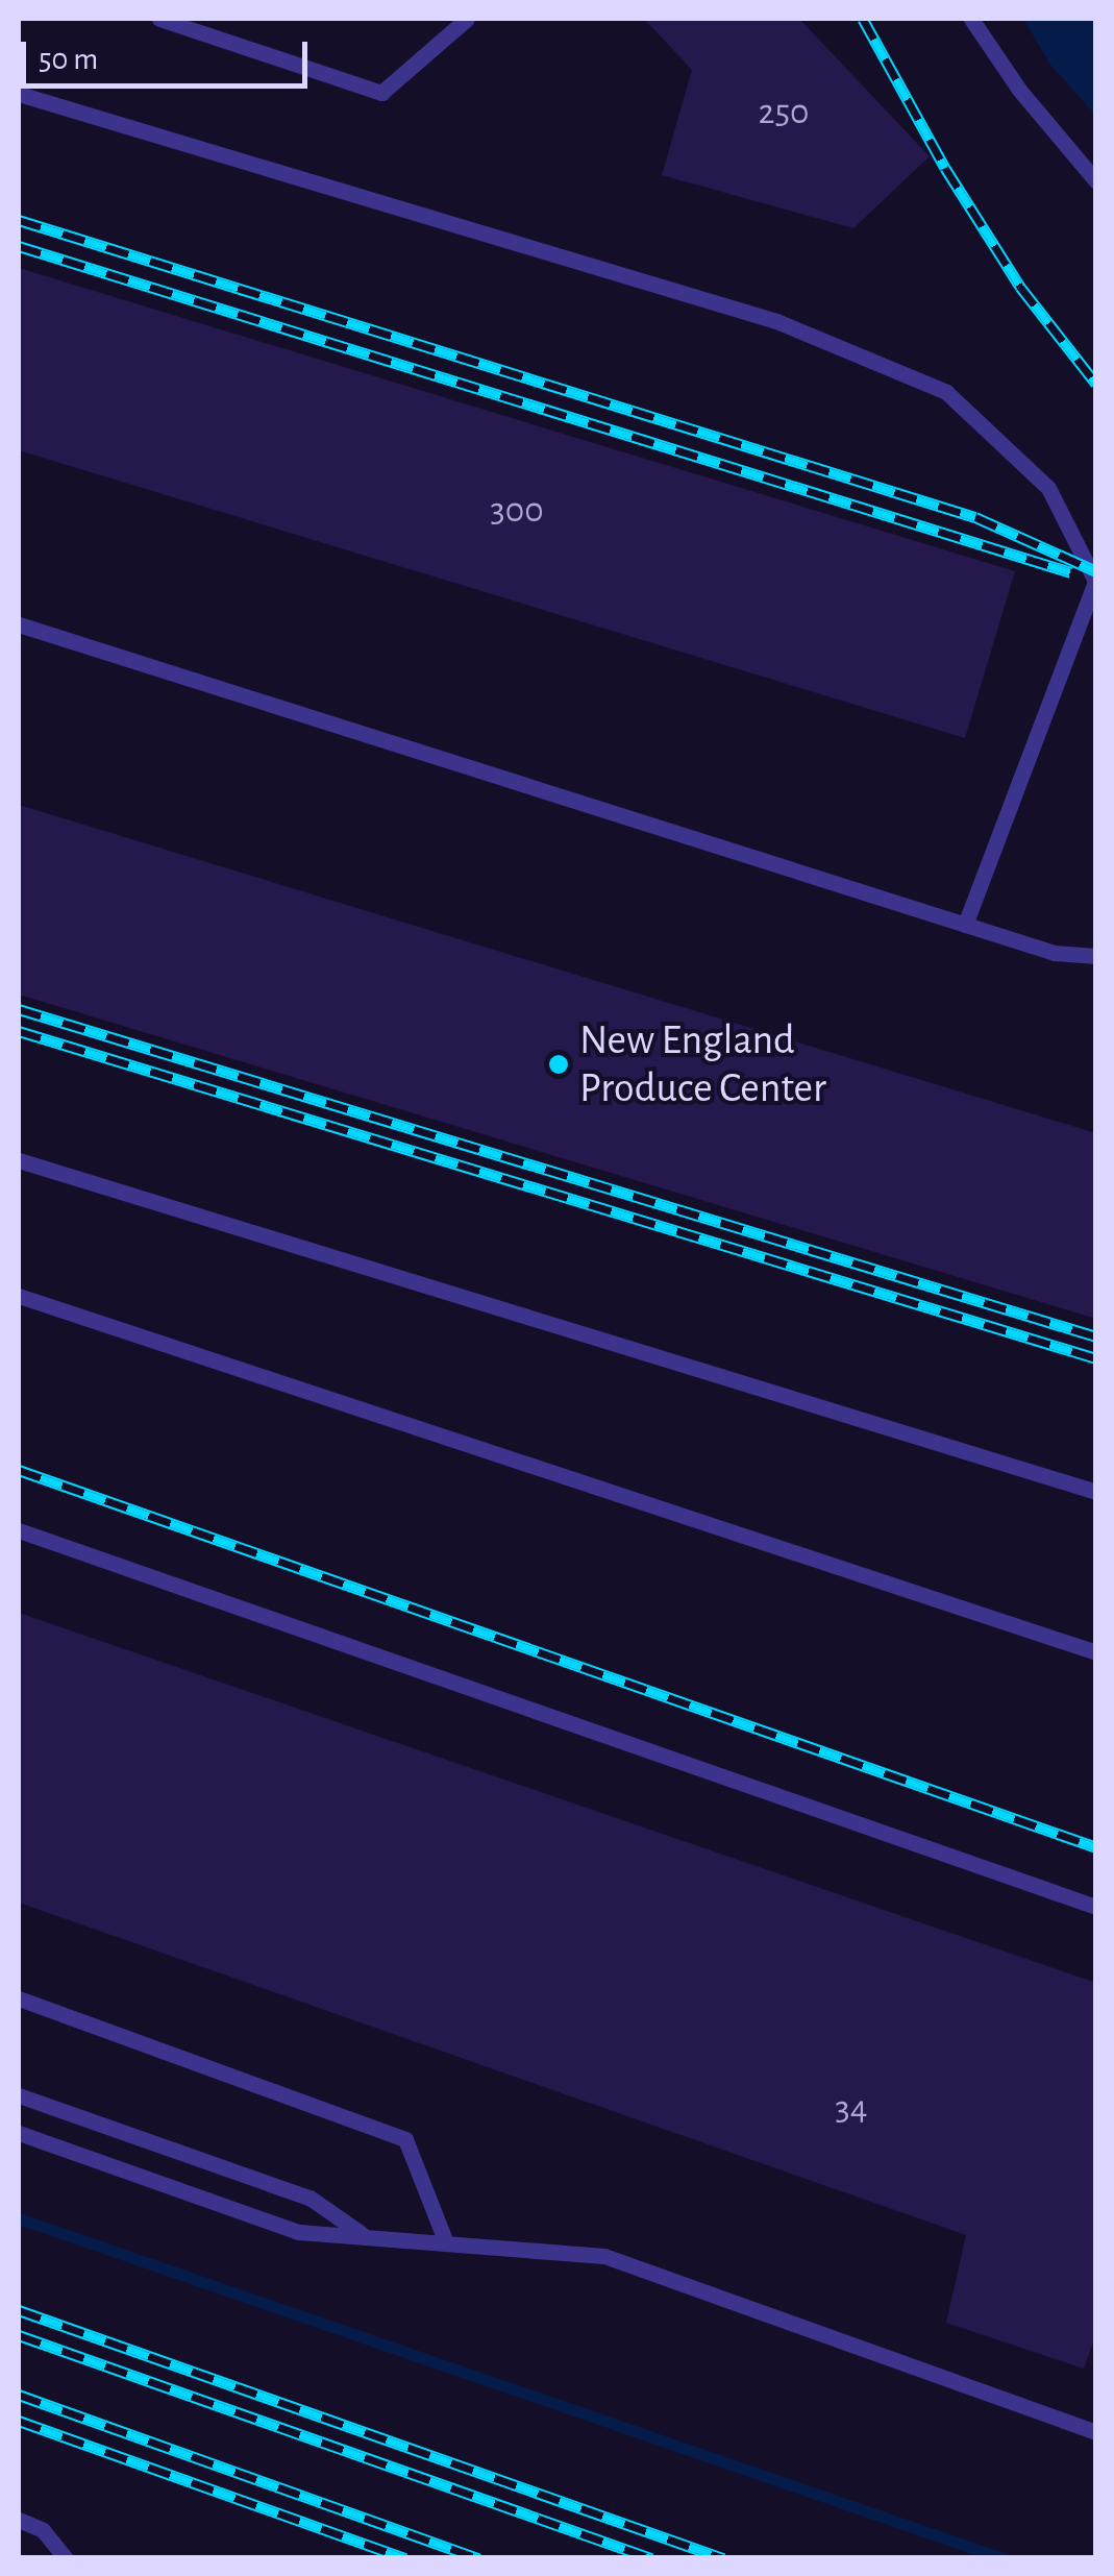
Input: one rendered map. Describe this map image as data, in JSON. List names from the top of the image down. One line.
{"places":["New England Produce Center"],"house_numbers":["250","300","34"],"scale_bar":"50 m"}
